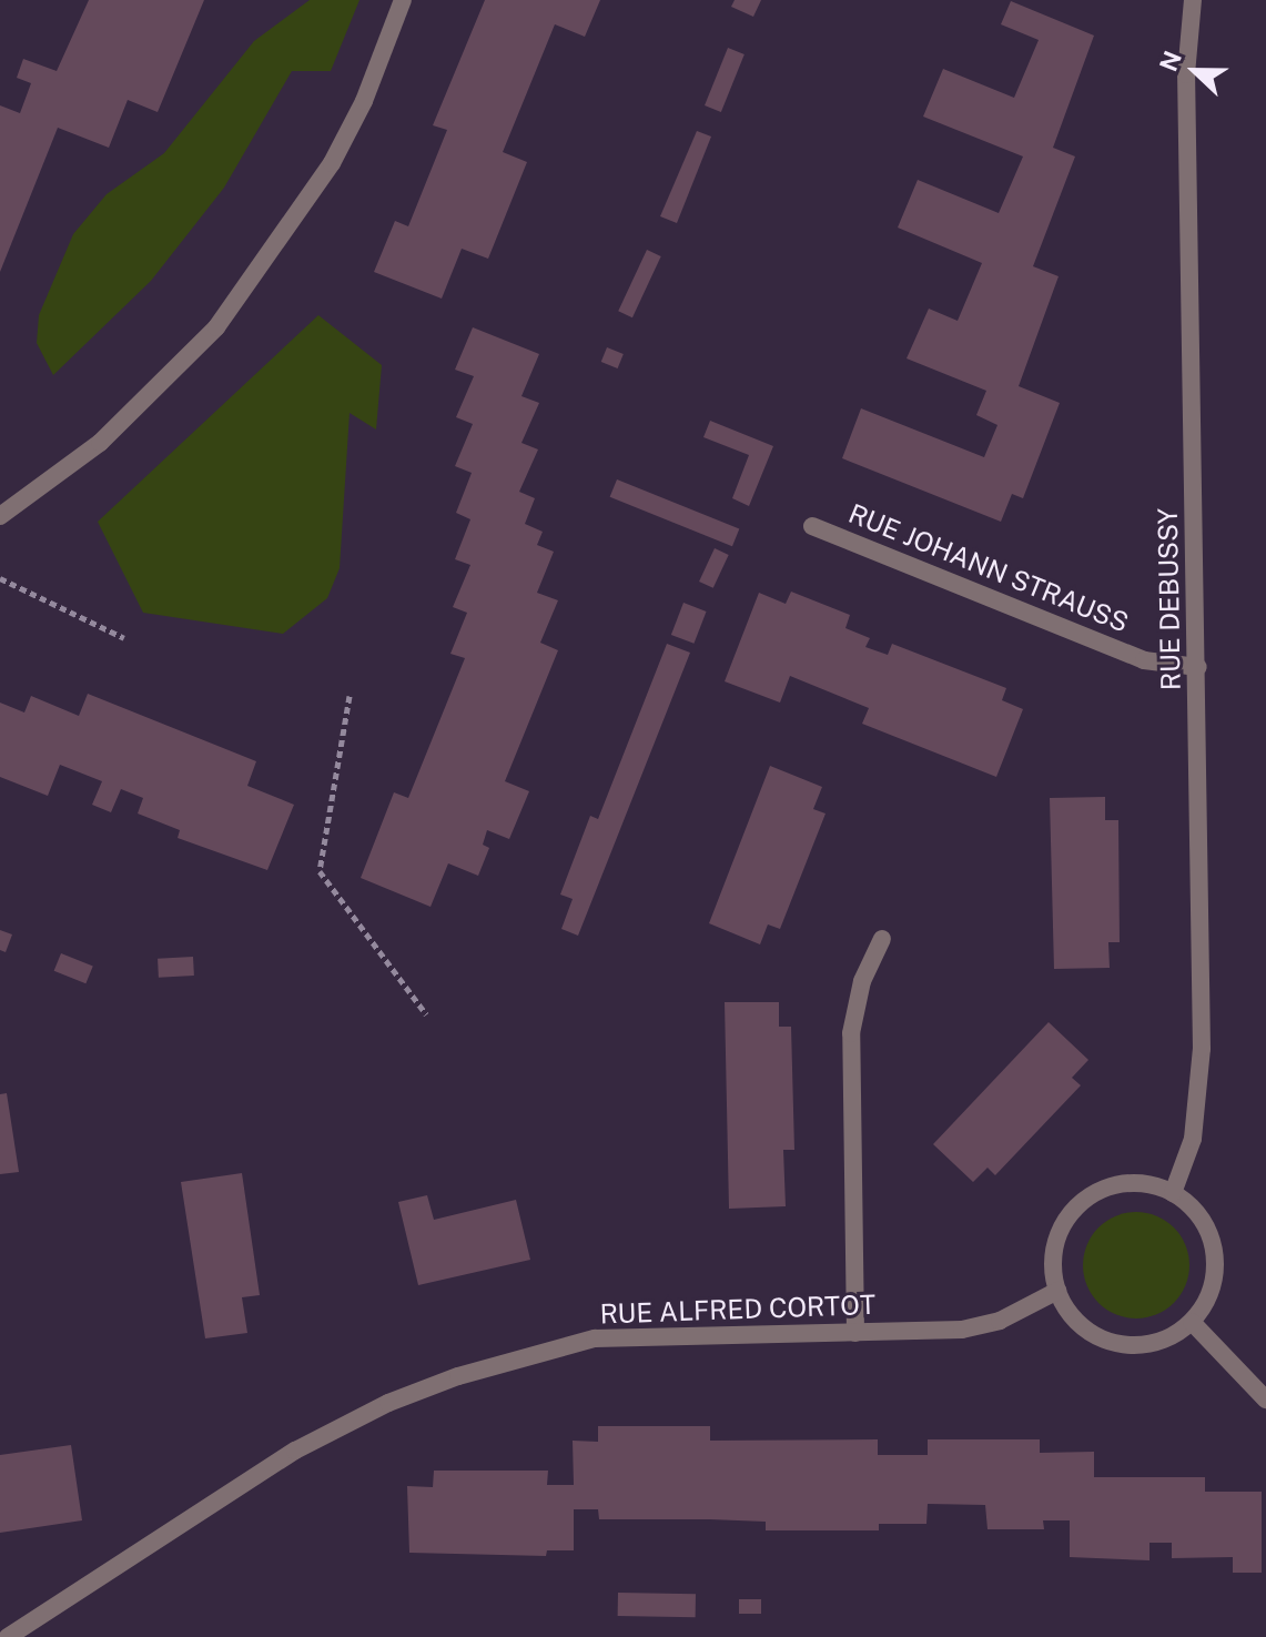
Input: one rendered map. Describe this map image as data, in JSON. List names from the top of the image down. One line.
{"streets":{"street":["RUE JOHANN STRAUSS","RUE DEBUSSY","RUE ALFRED CORTOT"]},"crossings":[["RUE JOHANN STRAUSS","RUE DEBUSSY"],["RUE DEBUSSY","RUE ALFRED CORTOT"]],"north":"left"}
